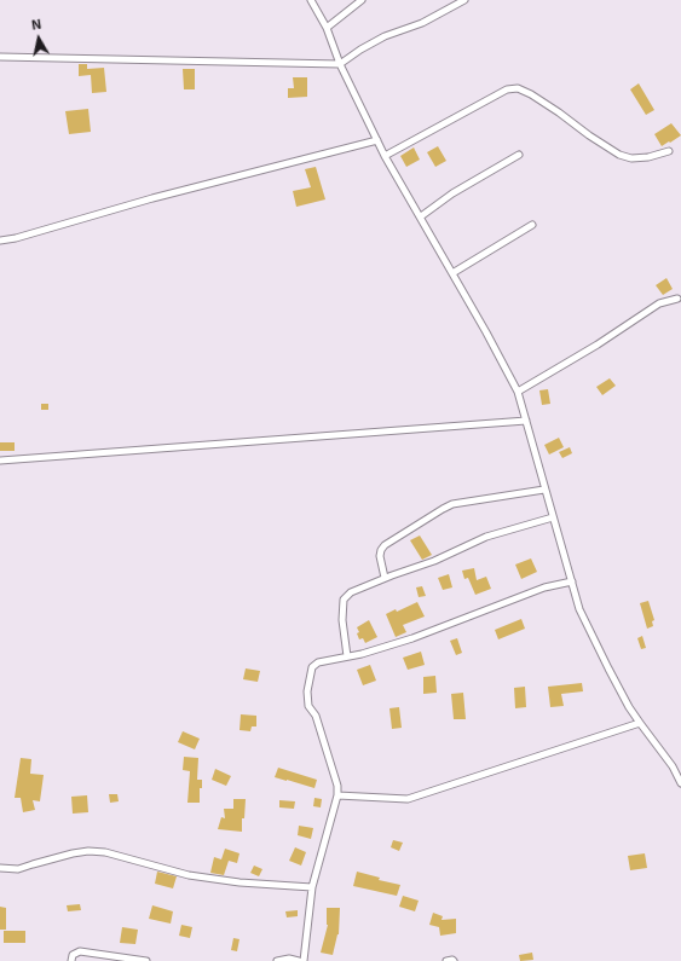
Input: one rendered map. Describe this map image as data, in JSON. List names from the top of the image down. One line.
{"north":"top"}
